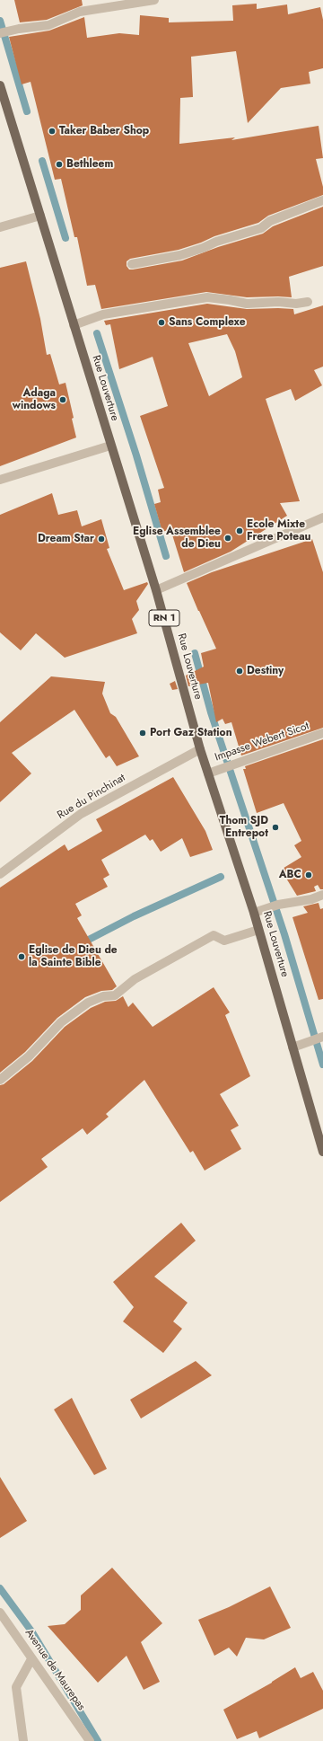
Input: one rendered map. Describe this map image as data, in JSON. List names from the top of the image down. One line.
{"streets":{"main road":["Rue Louverture","RN 1"],"street":["Impasse Webert Sicot","Rue du Pinchinat","Avenue de Maurepas"]},"crossings":[["Rue Louverture","Impasse Webert Sicot"],["Rue Louverture","Rue du Pinchinat"]],"places":["Taker Baber Shop","Bethleem","Sans Complexe","Adaga windows","Ecole Mixte Frere Poteau","Eglise Assemblee de Dieu","Dream Star","Destiny","Port Gaz Station","Thom SJD Entrepot","ABC","Eglise de Dieu de la Sainte Bible"]}
